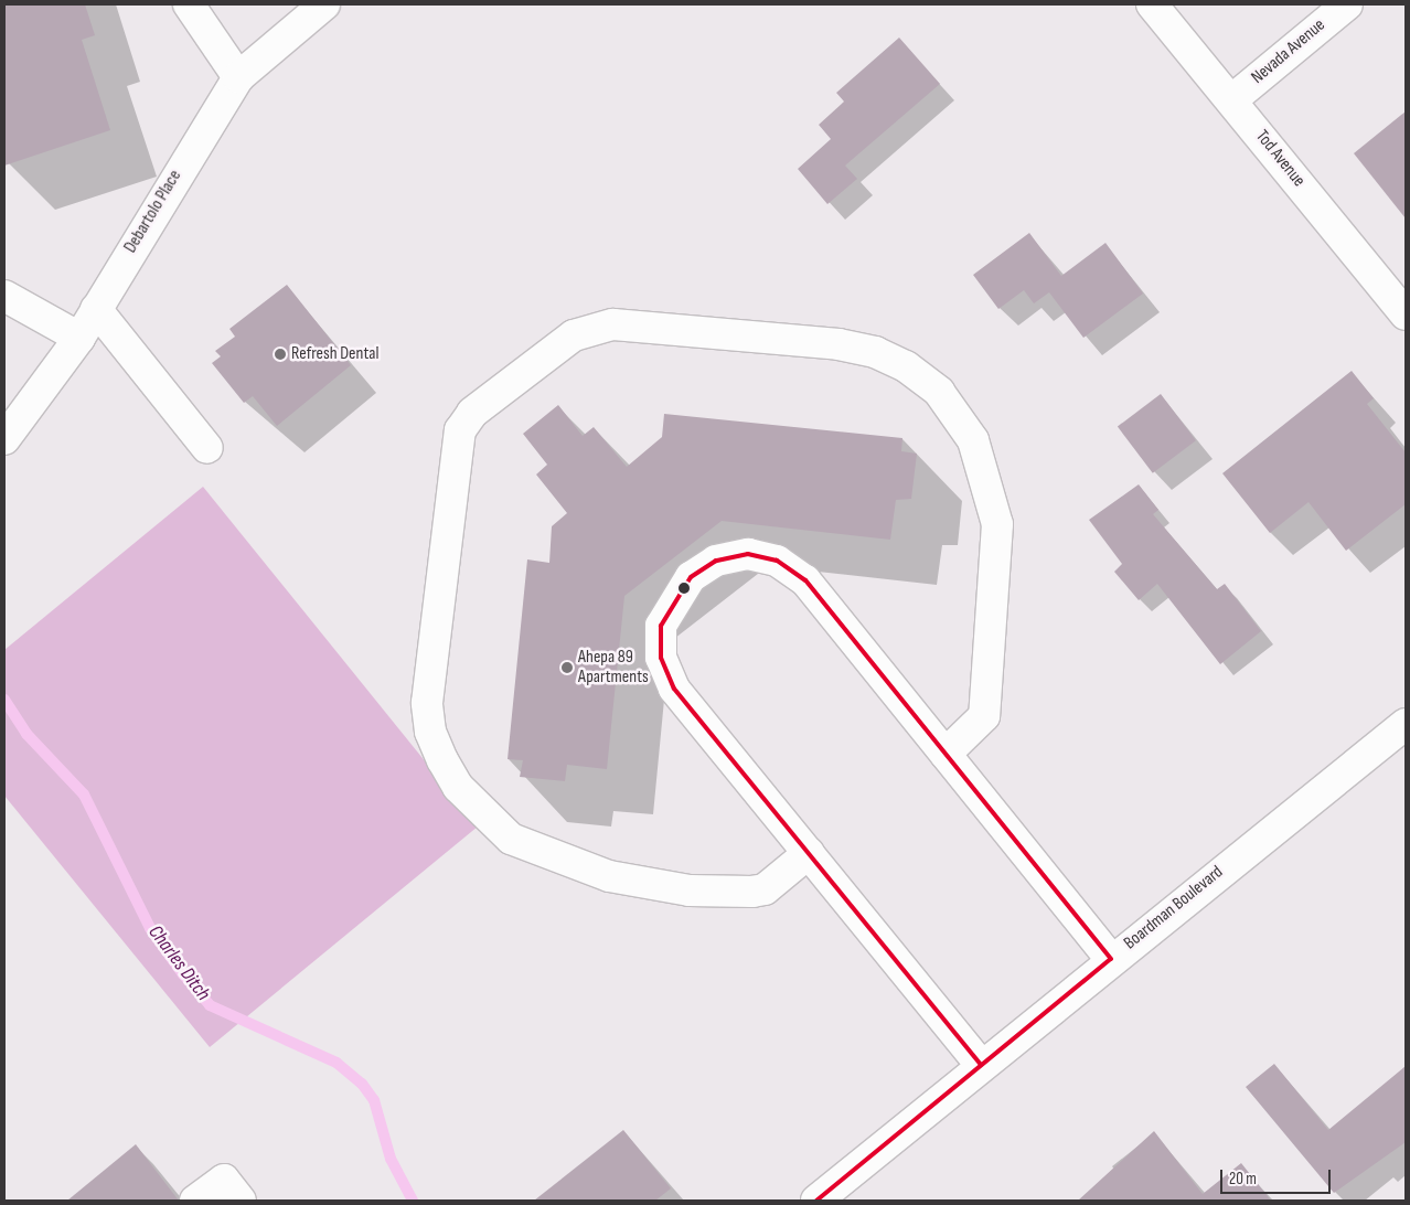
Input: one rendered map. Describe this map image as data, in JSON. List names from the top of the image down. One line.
{"streets":{"street":["Nevada Avenue","Tod Avenue","Debartolo Place","Boardman Boulevard"]},"crossings":[["Nevada Avenue","Tod Avenue"]],"water":["Charles Ditch"],"places":["Refresh Dental","Ahepa 89 Apartments"],"scale_bar":"20 m"}
